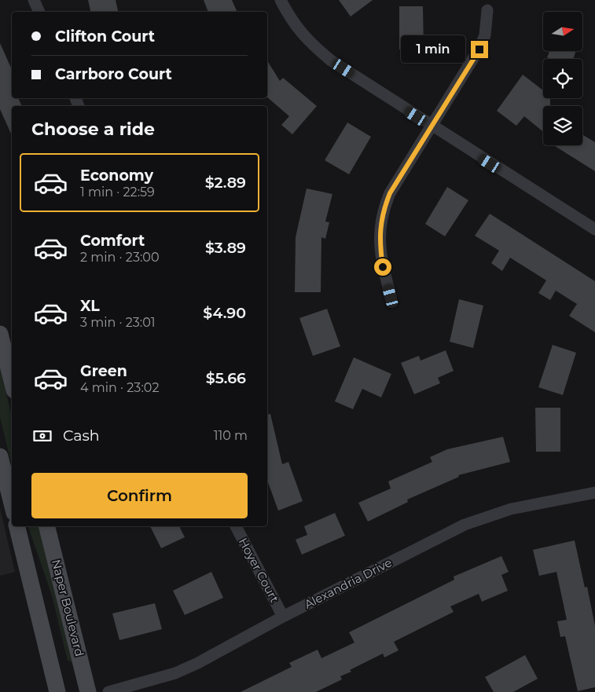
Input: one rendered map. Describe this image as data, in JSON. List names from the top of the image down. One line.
{"streets":{"main road":["Naper Boulevard"],"street":["Hoyer Court","Alexandria Drive"]},"crossings":[["Hoyer Court","Alexandria Drive"]],"north":"right","page":{"banner":["Clifton Court","Carrboro Court"],"bubble":"1 min","heading":"Choose a ride","list":[{"name":"Economy","note":"1 min · 22:59","value":"$2.89"},{"name":"Comfort","note":"2 min · 23:00","value":"$3.89"},{"name":"XL","note":"3 min · 23:01","value":"$4.90"},{"name":"Green","note":"4 min · 23:02","value":"$5.66"}],"pay":["Cash","110 m"],"buttons":"Confirm"}}
